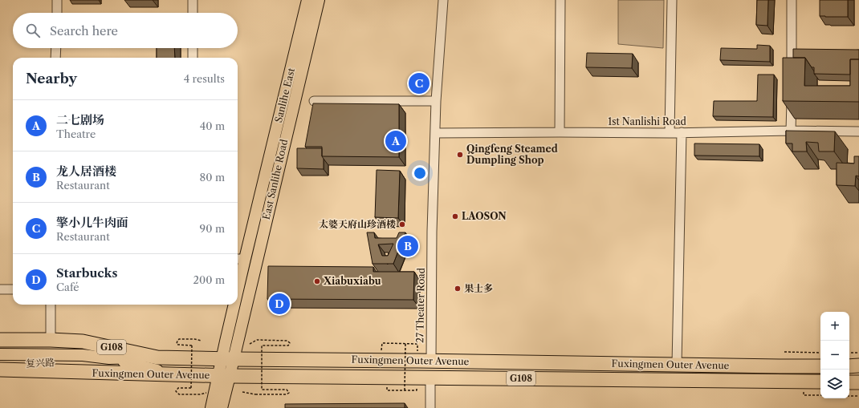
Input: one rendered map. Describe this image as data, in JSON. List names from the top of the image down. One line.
{"streets":{"highway":["G108","Fuxingmen Outer Avenue"],"main road":["Sanlihe East","East Sanlihe Road"],"street":["1st Nanlishi Road","27 Theater Road","复兴路"]},"crossings":[["Sanlihe East","East Sanlihe Road"],["Sanlihe East","Fuxingmen Outer Avenue"],["1st Nanlishi Road","27 Theater Road"],["East Sanlihe Road","Fuxingmen Outer Avenue"],["27 Theater Road","Fuxingmen Outer Avenue"],["Fuxingmen Outer Avenue","复兴路"]],"places":["Qingfeng Steamed Dumpling Shop","LAOSON","太婆天府山珍酒楼","Xiabuxiabu","果士多"],"page":{"search":"Search here","heading":["Nearby","4 results"],"pins":["C","A","B","D"],"list":[{"mark":"A","name":"二七剧场","note":"Theatre","value":"40 m"},{"mark":"B","name":"龙人居酒楼","note":"Restaurant","value":"80 m"},{"mark":"C","name":"擎小儿牛肉面","note":"Restaurant","value":"90 m"},{"mark":"D","name":"Starbucks","note":"Café","value":"200 m"}],"map_buttons":["+","−"]}}
